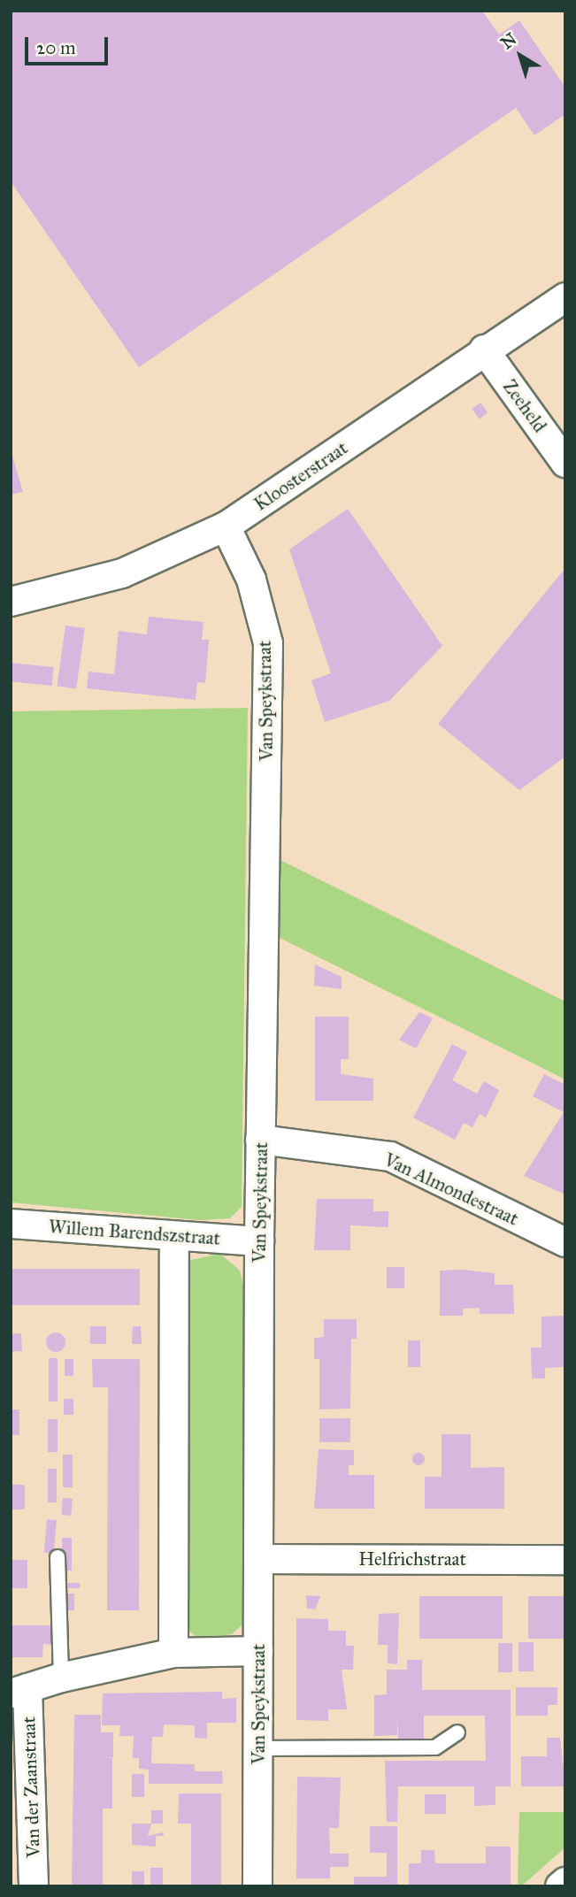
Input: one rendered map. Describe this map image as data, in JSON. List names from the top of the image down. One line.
{"streets":{"street":["Zeeheld","Kloosterstraat","Van Speykstraat","Van Almondestraat","Willem Barendszstraat","Helfrichstraat","Van der Zaanstraat"]},"crossings":[["Zeeheld","Kloosterstraat"],["Kloosterstraat","Van Speykstraat"],["Van Speykstraat","Van Almondestraat"],["Van Speykstraat","Willem Barendszstraat"],["Van Speykstraat","Helfrichstraat"]],"scale_bar":"20 m","north":"top left"}
